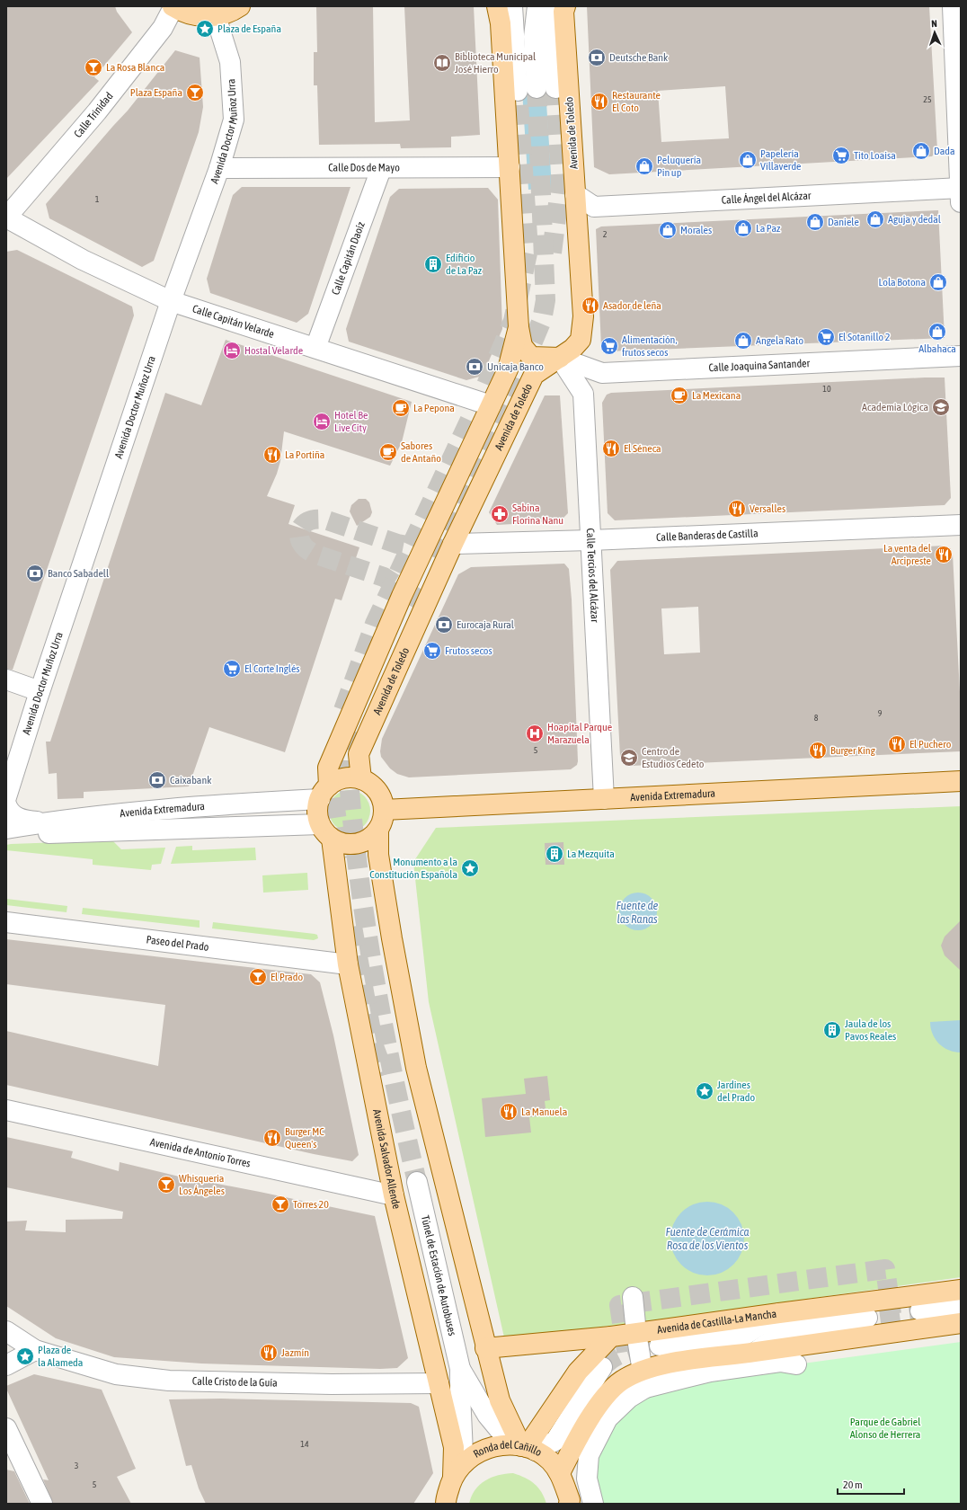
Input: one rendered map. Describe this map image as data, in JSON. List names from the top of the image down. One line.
{"streets":{"main road":["Avenida de Toledo","Avenida Extremadura","Avenida Salvador Allende","Avenida de Castilla-La Mancha","Ronda del Cañillo"],"street":["Calle Trinidad","Avenida Doctor Muñoz Urra","Calle Dos de Mayo","Calle Ángel del Alcázar","Calle Capitán Daoíz","Calle Capitán Velarde","Calle Joaquina Santander","Calle Banderas de Castilla","Calle Tercios del Alcázar","Paseo del Prado","Avenida de Antonio Torres","Túnel de Estación de Autobuses","Calle Cristo de la Guía"]},"crossings":[["Calle Trinidad","Calle Capitán Velarde"],["Avenida Doctor Muñoz Urra","Calle Dos de Mayo"],["Avenida Doctor Muñoz Urra","Calle Capitán Velarde"],["Avenida de Toledo","Calle Ángel del Alcázar"],["Avenida de Toledo","Calle Joaquina Santander"],["Avenida de Toledo","Calle Banderas de Castilla"],["Avenida de Toledo","Calle Tercios del Alcázar"],["Avenida de Toledo","Avenida Extremadura"],["Avenida de Toledo","Avenida Salvador Allende"],["Calle Dos de Mayo","Calle Capitán Daoíz"],["Calle Capitán Daoíz","Calle Capitán Velarde"],["Calle Joaquina Santander","Calle Tercios del Alcázar"],["Calle Banderas de Castilla","Calle Tercios del Alcázar"],["Calle Tercios del Alcázar","Avenida Extremadura"],["Avenida Extremadura","Avenida Salvador Allende"],["Paseo del Prado","Avenida Salvador Allende"],["Avenida de Antonio Torres","Avenida Salvador Allende"],["Avenida Salvador Allende","Túnel de Estación de Autobuses"],["Avenida Salvador Allende","Calle Cristo de la Guía"],["Avenida Salvador Allende","Ronda del Cañillo"],["Túnel de Estación de Autobuses","Ronda del Cañillo"]],"water":["Fuente de las Ranas","Fuente de Cerámica Rosa de los Vientos"],"parks":["Parque de Gabriel Alonso de Herrera"],"places":{"place":["Plaza de España","Monumento a la Constitución Española","Jardines del Prado","Plaza de la Alameda"],"bank":["Deutsche Bank","Unicaja Banco","Banco Sabadell","Eurocaja Rural","Caixabank"],"library":["Biblioteca Municipal José Hierro"],"bar":["La Rosa Blanca","Plaza España","El Prado","Whisqueria Los Ángeles","Torres 20"],"restaurant":["Restaurante El Coto","Asador de leña","El Séneca","La Portiña","Versalles","La venta del Arcipreste","El Puchero","Burger King","La Manuela","Burger MC Queen's","Jazmín"],"shop":["Dada","Papelería Villaverde","Peluquería Pin up","Aguja y dedal","Daniele","La Paz","Morales","Lola Botona","Albahaca","Angela Rato"],"supermarket":["Tito Loaisa","El Sotanillo 2","Alimentación, frutos secos","Frutos secos","El Corte Inglés"],"building":["Edificio de La Paz","La Mezquita","Jaula de los Pavos Reales"],"hotel":["Hostal Velarde","Hotel Be Live City"],"cafe":["La Mexicana","La Pepona","Sabores de Antaño"],"school or university":["Academia Lógica","Centro de Estudios Cedeto"],"pharmacy":["Sabina Florina Nanu"],"hospital":["Hoapital Parque Marazuela"]},"house_numbers":["25","1","2","10","9","8","5","14","3","5"],"scale_bar":"20 m","north":"top"}
